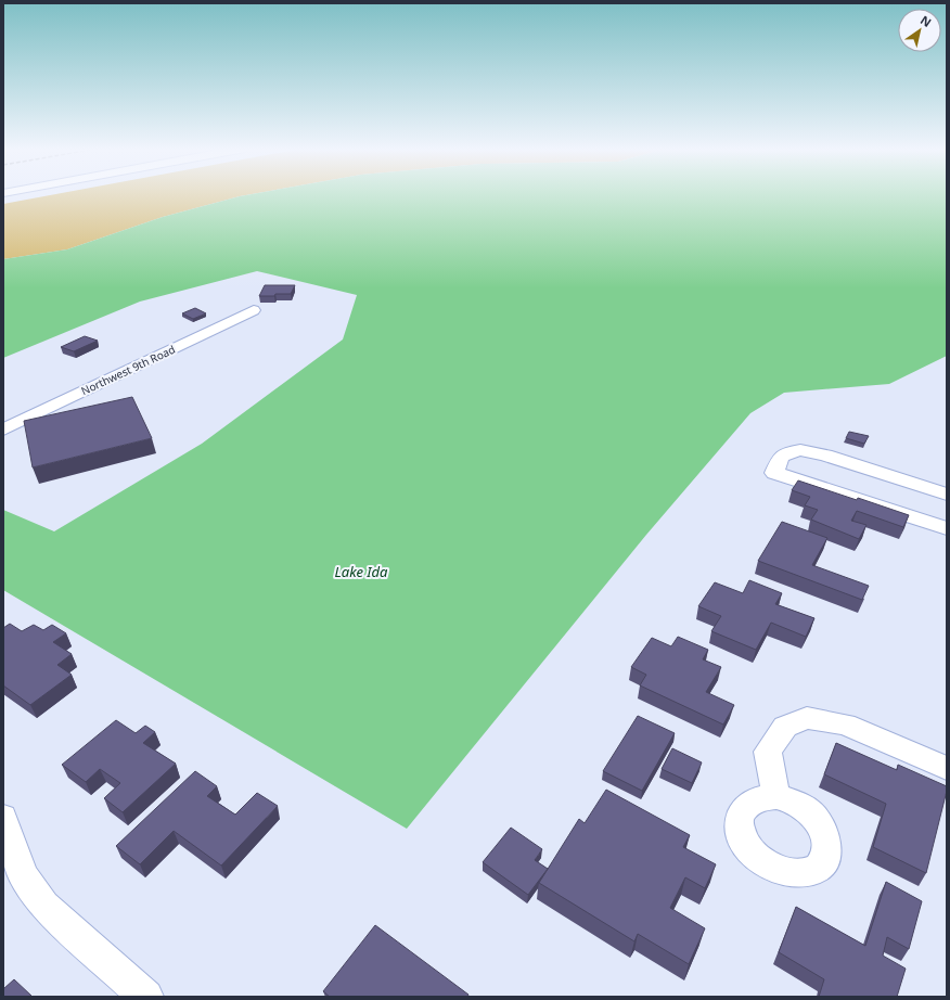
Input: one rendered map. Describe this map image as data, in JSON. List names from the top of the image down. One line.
{"streets":{"street":["Northwest 9th Road"]},"water":["Lake Ida"],"north":"top right"}
